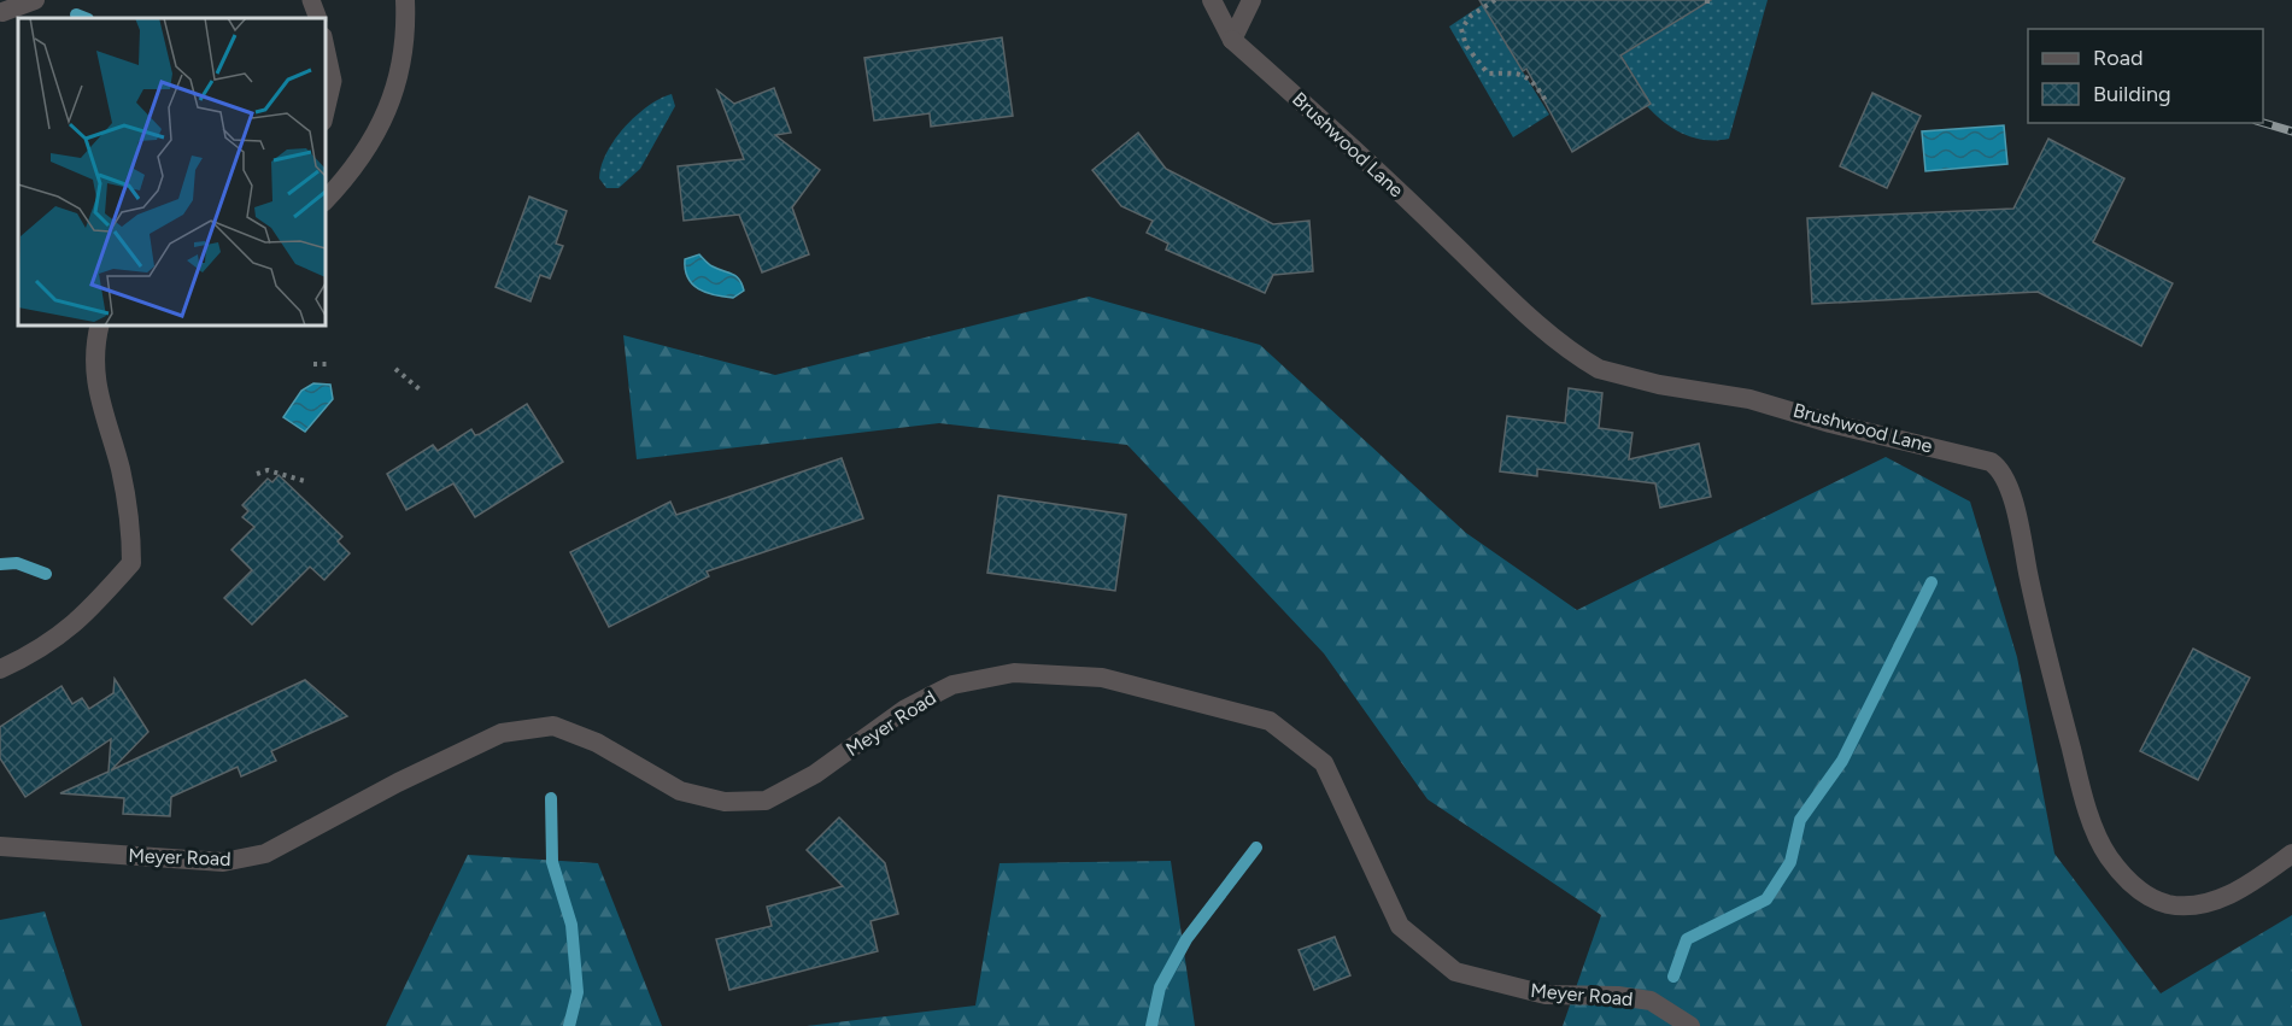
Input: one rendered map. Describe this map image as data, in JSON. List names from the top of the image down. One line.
{"streets":{"street":["Brushwood Lane","Meyer Road"]},"legend":["Road","Building"]}
